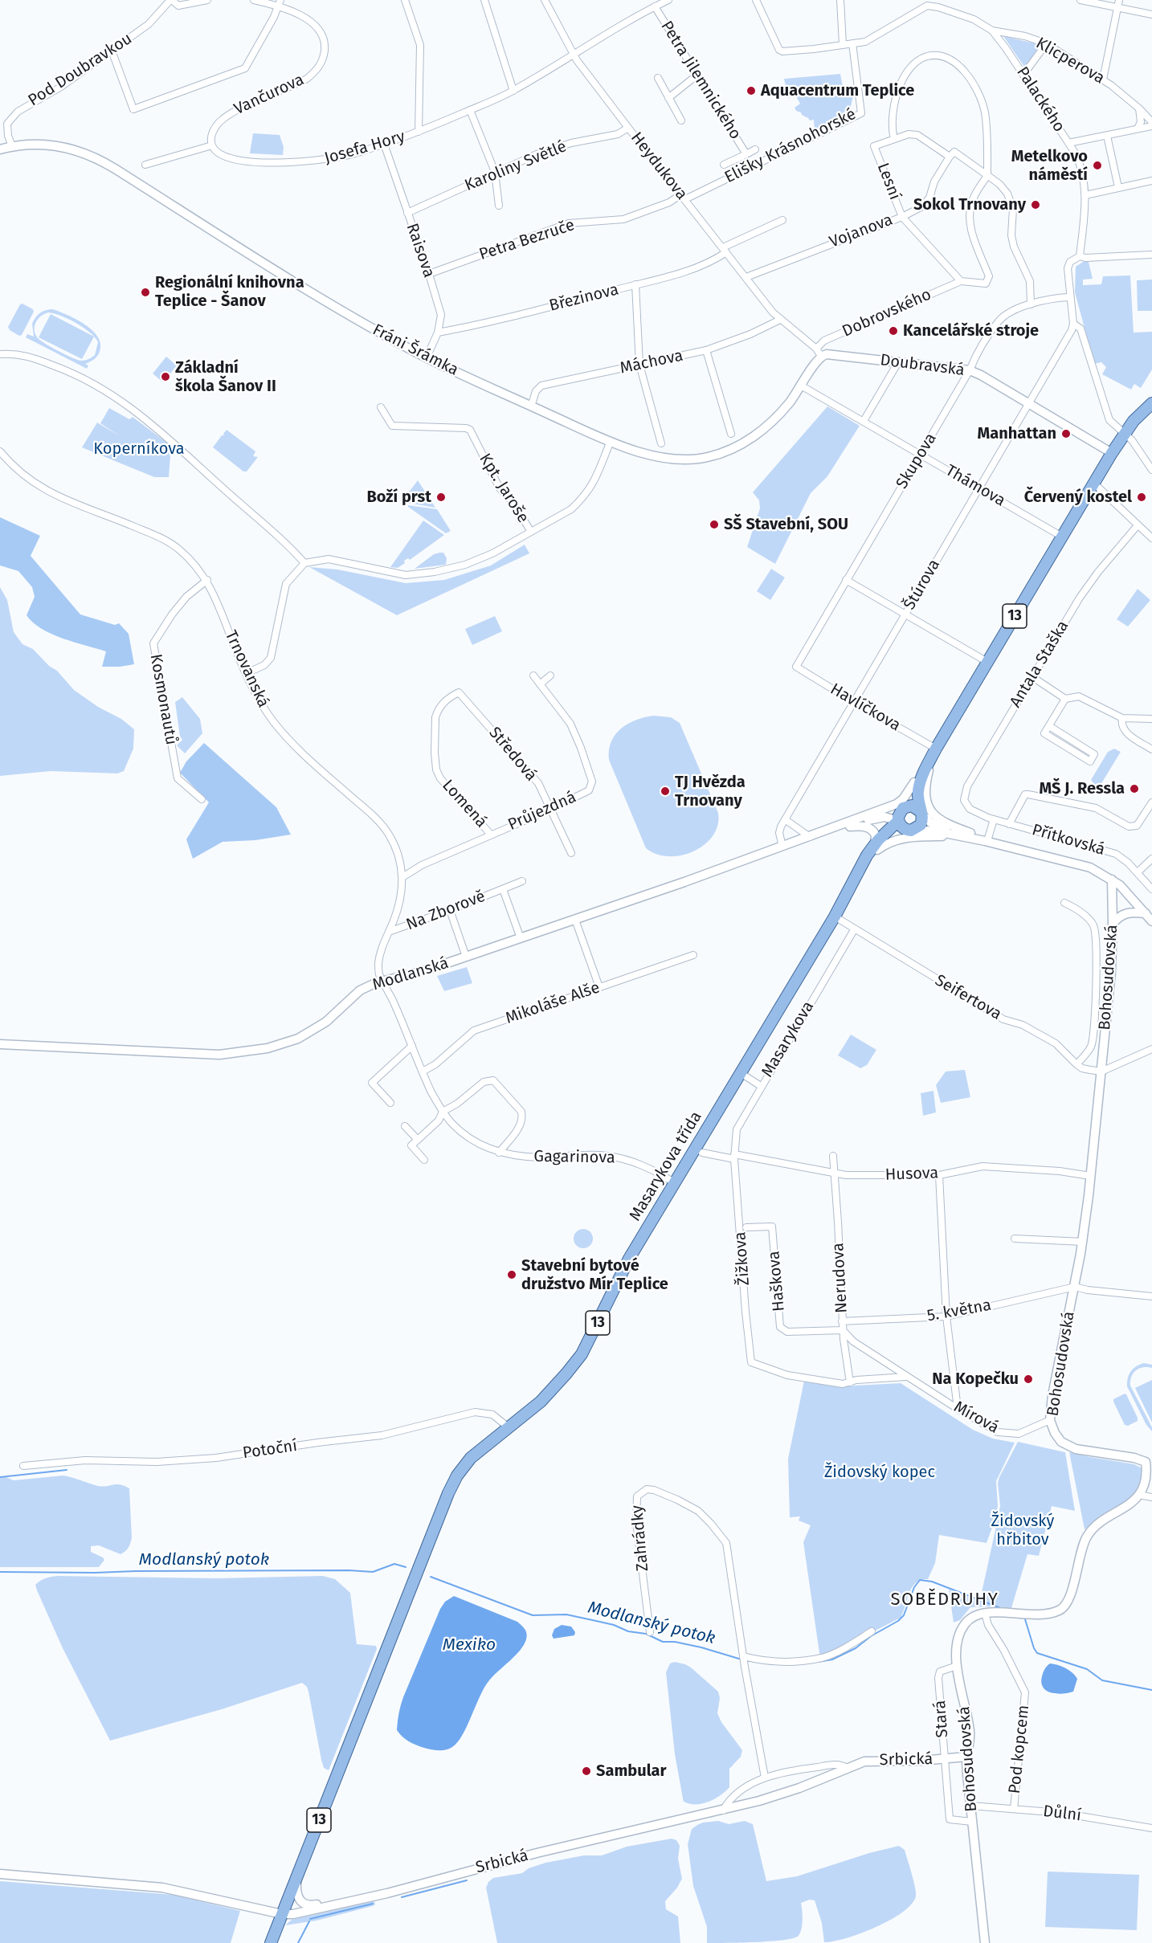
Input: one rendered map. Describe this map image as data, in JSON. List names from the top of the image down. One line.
{"streets":{"main road":["13","Masarykova třída"],"street":["Klicperova","Pod Doubravkou","Petra Jilemnického","Vančurova","Palackého","Elišky Krásnohorské","Josefa Hory","Karoliny Světlé","Heydukova","Lesní","Vojanova","Petra Bezruče","Raisova","Březinova","Dobrovského","Fráni Šrámka","Máchova","Doubravská","Skupova","Thámova","Kpt. Jaroše","Štúrova","Antala Staška","Trnovanská","Kosmonautů","Havlíčkova","Středová","Lomená","Průjezdná","Přítkovská","Na Zborově","Modlanská","Bohosudovská","Seifertova","Mikoláše Alše","Masarykova","Gagarinova","Husova","Žižkova","Nerudova","Haškova","5. května","Mírová","Potoční","Zahrádky","Stará","Pod kopcem","Srbická","Důlní"]},"crossings":[["Klicperova","Palackého"],["Pod Doubravkou","Fráni Šrámka"],["Petra Jilemnického","Josefa Hory"],["Vančurova","Josefa Hory"],["Palackého","Elišky Krásnohorské"],["Palackého","Skupova"],["Palackého","Štúrova"],["Palackého","Masarykova třída"],["Elišky Krásnohorské","Heydukova"],["Elišky Krásnohorské","Petra Bezruče"],["Josefa Hory","Heydukova"],["Josefa Hory","Raisova"],["Karoliny Světlé","Heydukova"],["Karoliny Světlé","Raisova"],["Heydukova","Vojanova"],["Heydukova","Petra Bezruče"],["Heydukova","Březinova"],["Lesní","Vojanova"],["Lesní","Dobrovského"],["Petra Bezruče","Raisova"],["Raisova","Březinova"],["Raisova","Fráni Šrámka"],["Dobrovského","Fráni Šrámka"],["Dobrovského","Doubravská"],["Fráni Šrámka","Máchova"],["Fráni Šrámka","Doubravská"],["Fráni Šrámka","Thámova"],["Doubravská","Skupova"],["Doubravská","Štúrova"],["Doubravská","Masarykova třída"],["Skupova","Thámova"],["Skupova","Havlíčkova"],["Thámova","Štúrova"],["Thámova","Masarykova třída"],["Štúrova","Havlíčkova"],["Štúrova","Modlanská"],["13","Masarykova třída"],["13","Srbická"],["Antala Staška","Přítkovská"],["Trnovanská","Kosmonautů"],["Trnovanská","Průjezdná"],["Trnovanská","Na Zborově"],["Trnovanská","Modlanská"],["Trnovanská","Gagarinova"],["Havlíčkova","Masarykova třída"],["Středová","Lomená"],["Středová","Průjezdná"],["Lomená","Průjezdná"],["Přítkovská","Bohosudovská"],["Přítkovská","Masarykova třída"],["Na Zborově","Modlanská"],["Modlanská","Gagarinova"],["Bohosudovská","Seifertova"],["Bohosudovská","Husova"],["Bohosudovská","5. května"],["Bohosudovská","Mírová"],["Bohosudovská","Stará"],["Bohosudovská","Pod kopcem"],["Bohosudovská","Srbická"],["Bohosudovská","Důlní"],["Seifertova","Masarykova"],["Seifertova","Masarykova třída"],["Mikoláše Alše","Gagarinova"],["Masarykova","Husova"],["Masarykova","Žižkova"],["Gagarinova","Masarykova třída"],["Masarykova třída","Potoční"],["Husova","Žižkova"],["Husova","Nerudova"],["Žižkova","Nerudova"],["Nerudova","Haškova"],["Nerudova","5. května"],["Nerudova","Mírová"],["Haškova","Mírová"],["Zahrádky","Srbická"],["Stará","Srbická"],["Pod kopcem","Důlní"]],"districts":["SOBĚDRUHY"],"water":["Modlanský potok","Mexiko"],"parks":["Koperníkova","Židovský kopec","Židovský hřbitov"],"places":["Aquacentrum Teplice","Metelkovo náměstí","Sokol Trnovany","Regionální knihovna Teplice - Šanov","Kancelářské stroje","Základní škola Šanov II","Manhattan","Boží prst","Červený kostel","SŠ Stavební, SOU","MŠ J. Ressla","TJ Hvězda Trnovany","Stavební bytové družstvo Mír Teplice","Na Kopečku","Sambular"]}
